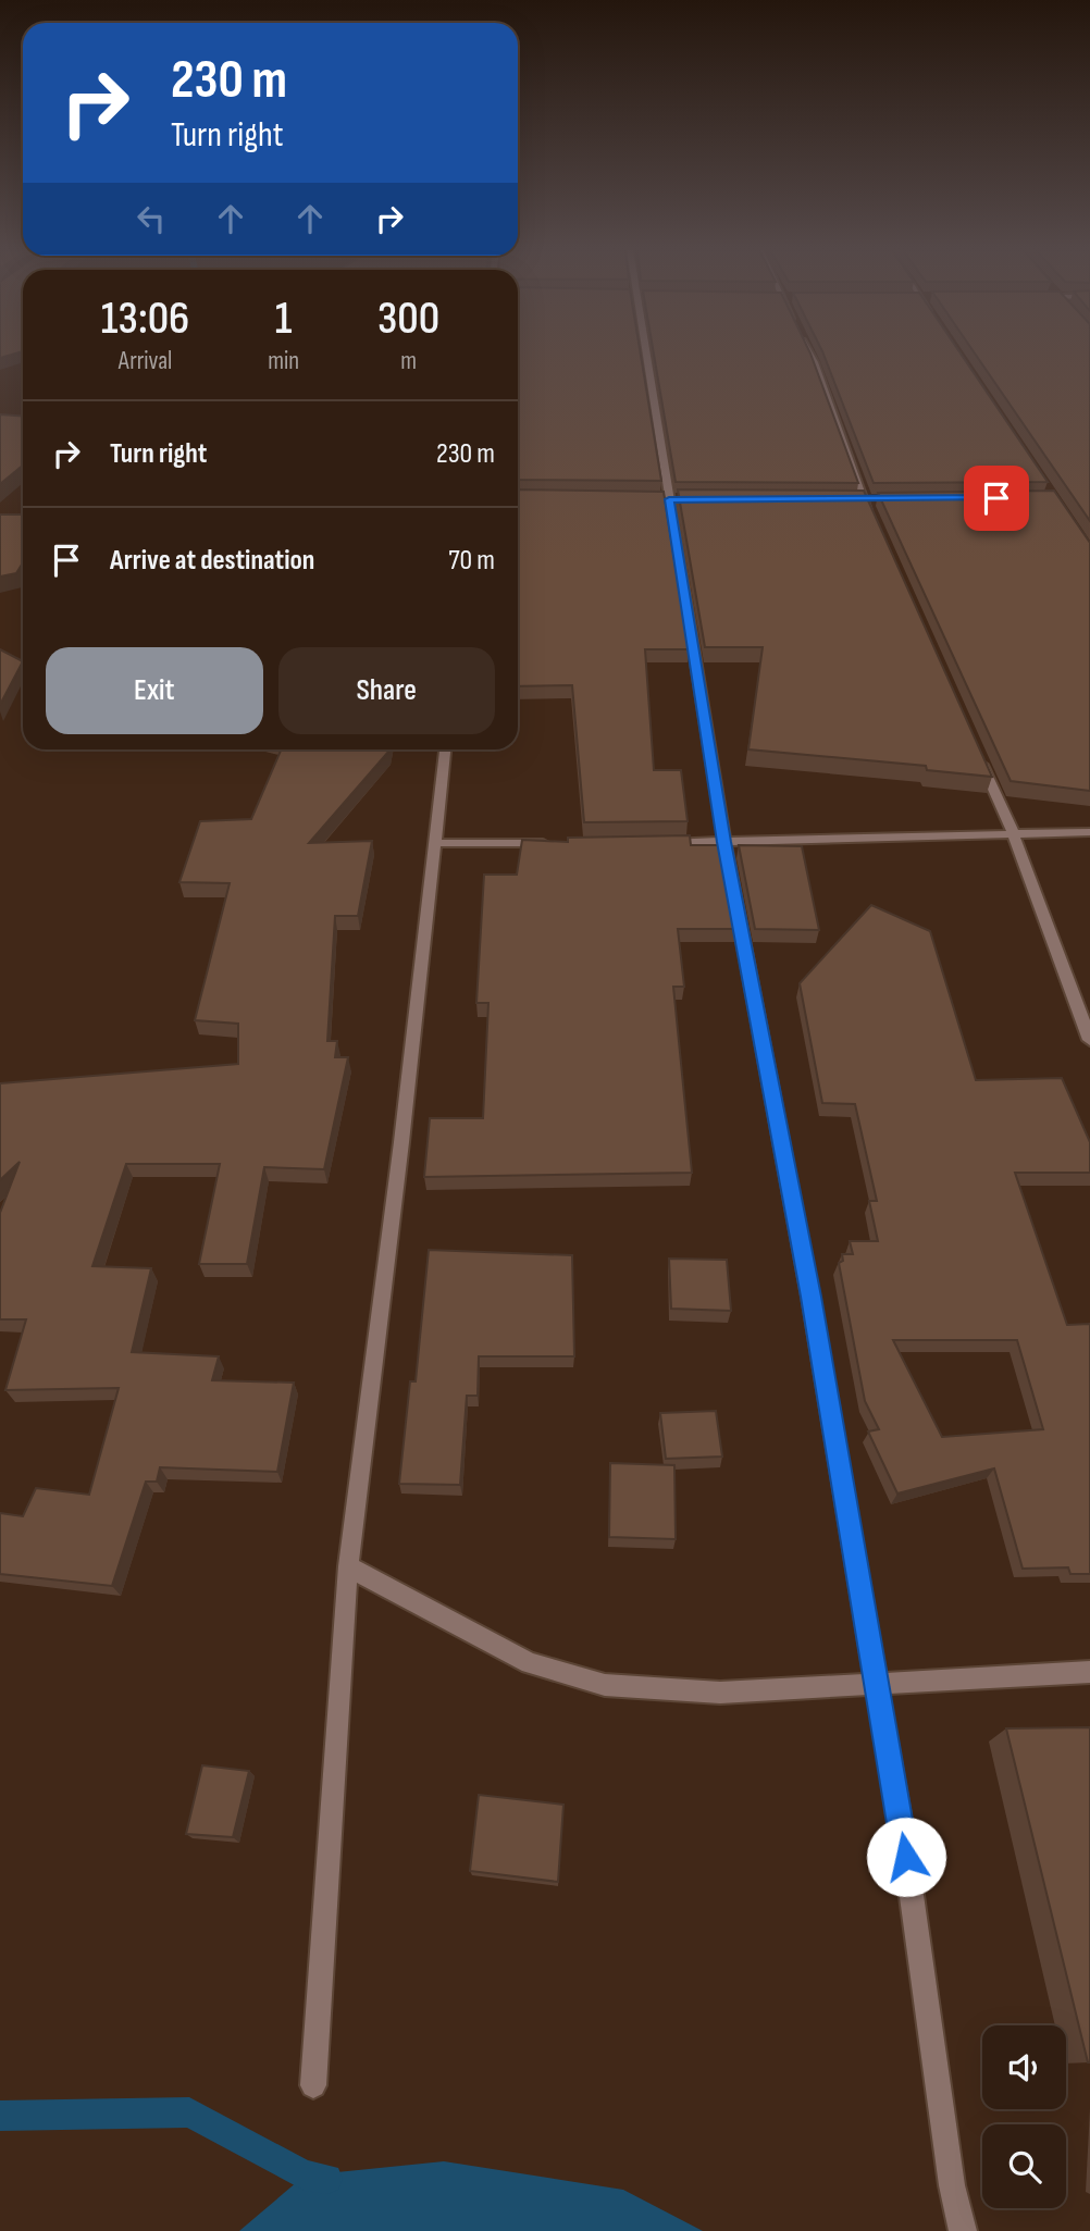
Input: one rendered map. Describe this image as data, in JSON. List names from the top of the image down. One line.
{"page":{"turn":["230 m","Turn right"],"eta":["13:06","Arrival","1","min","300","m"],"list":[{"name":"Turn right","value":"230 m"},{"name":"Arrive at destination","value":"70 m"}],"buttons":["Exit","Share"]}}
